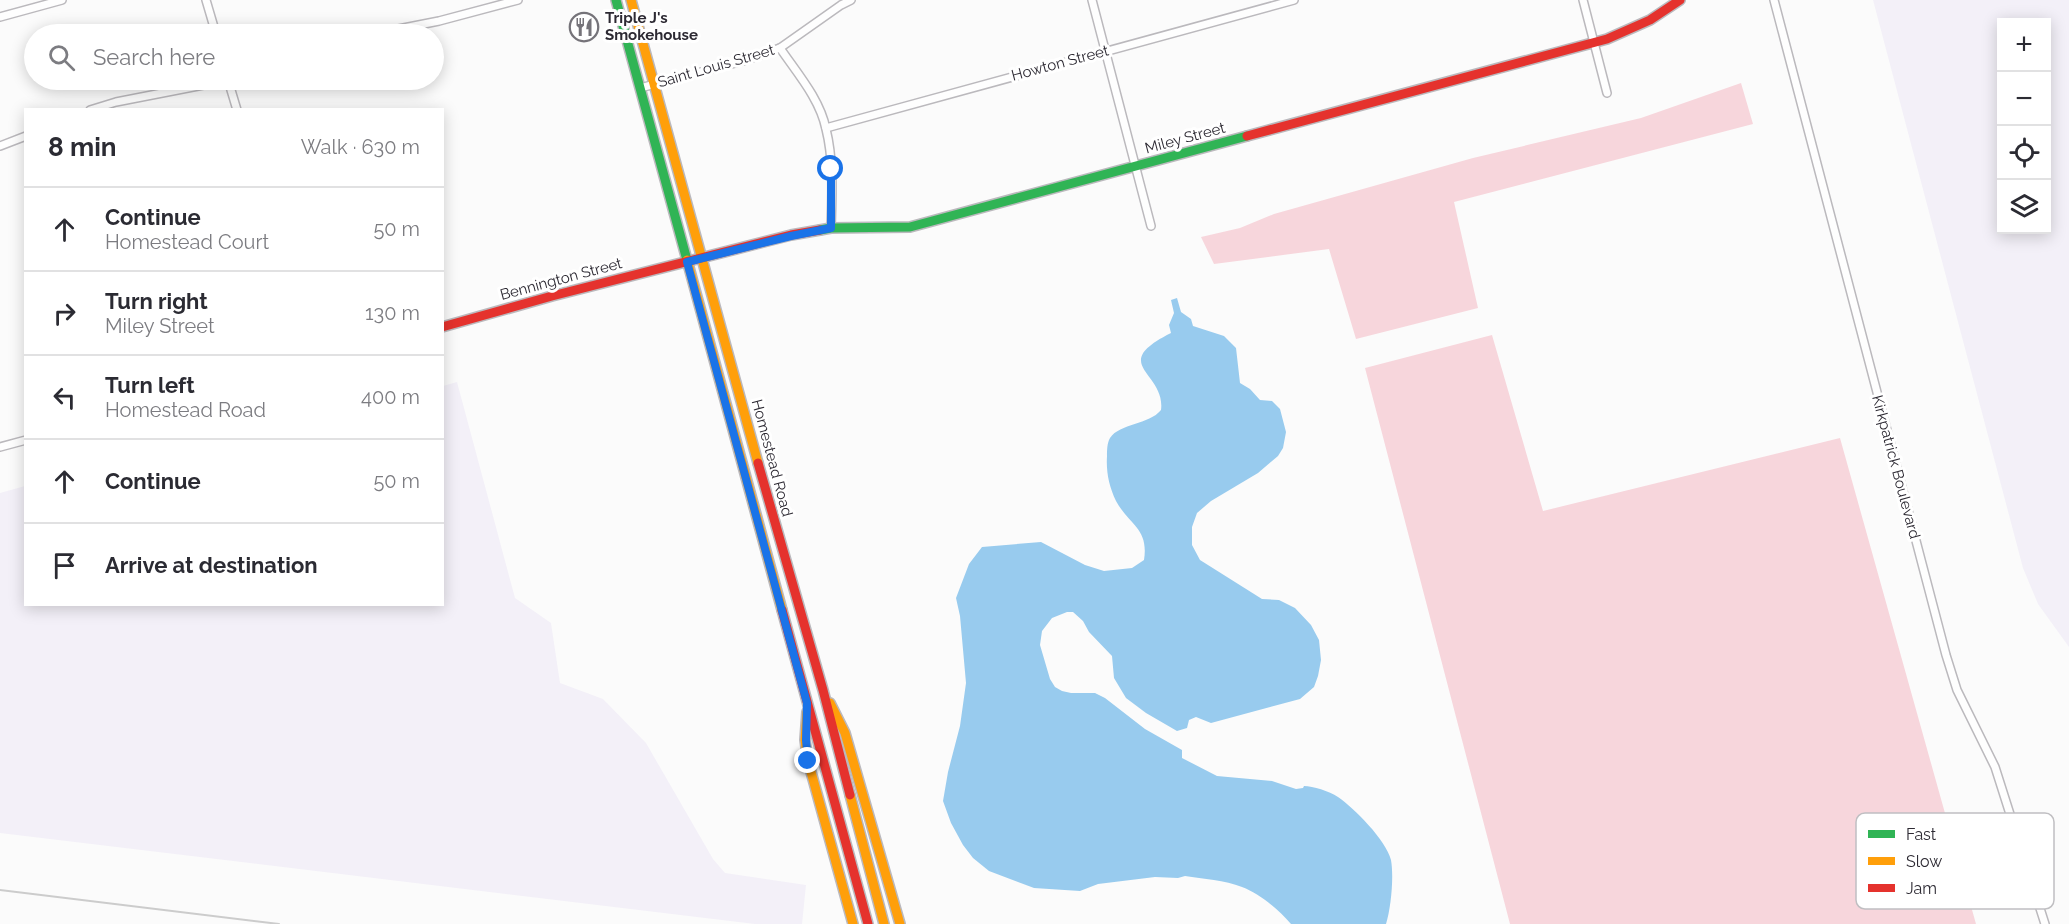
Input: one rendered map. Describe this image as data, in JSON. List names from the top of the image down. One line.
{"streets":{"main road":["Miley Street","Bennington Street","Homestead Road"],"street":["Howton Street","Saint Louis Street","Kirkpatrick Boulevard"]},"crossings":[["Saint Louis Street","Homestead Road"],["Miley Street","Bennington Street"],["Miley Street","Homestead Road"],["Bennington Street","Homestead Road"]],"places":{"restaurant":["Triple J's Smokehouse"]},"legend":["Fast","Slow","Jam"],"page":{"map_buttons":["+","−"],"search":"Search here","heading":["8 min","Walk · 630 m"],"list":[["Continue","Homestead Court","50 m"],["Turn right","Miley Street","130 m"],["Turn left","Homestead Road","400 m"],["Continue","50 m"],"Arrive at destination"]}}
